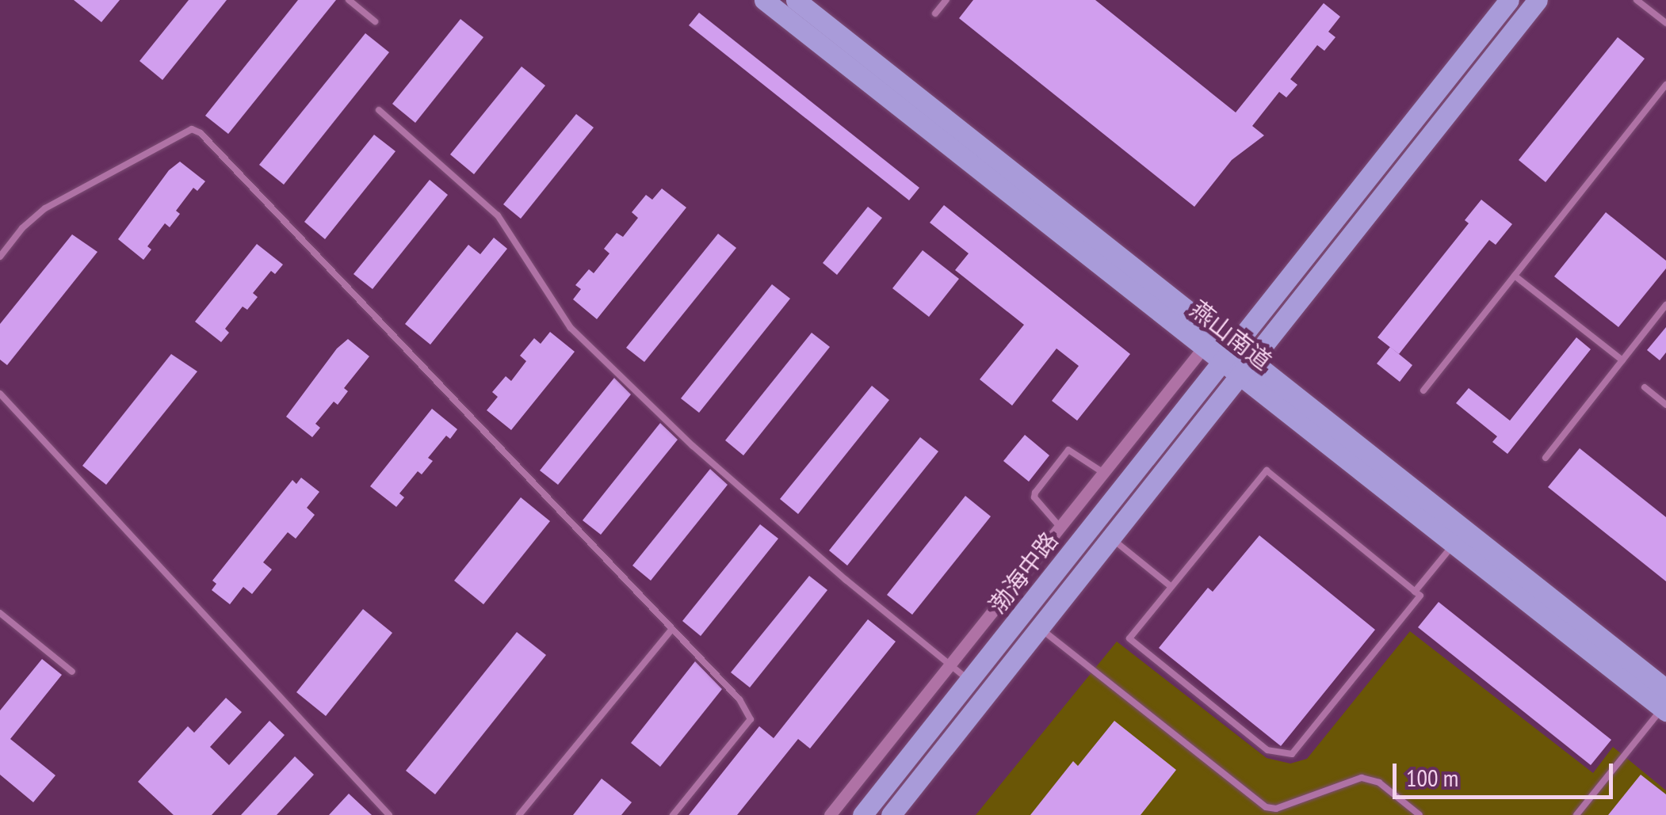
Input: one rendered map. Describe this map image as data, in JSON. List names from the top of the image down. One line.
{"streets":{"main road":["燕山南道","渤海中路"]},"crossings":[["燕山南道","渤海中路"]],"scale_bar":"100 m"}
